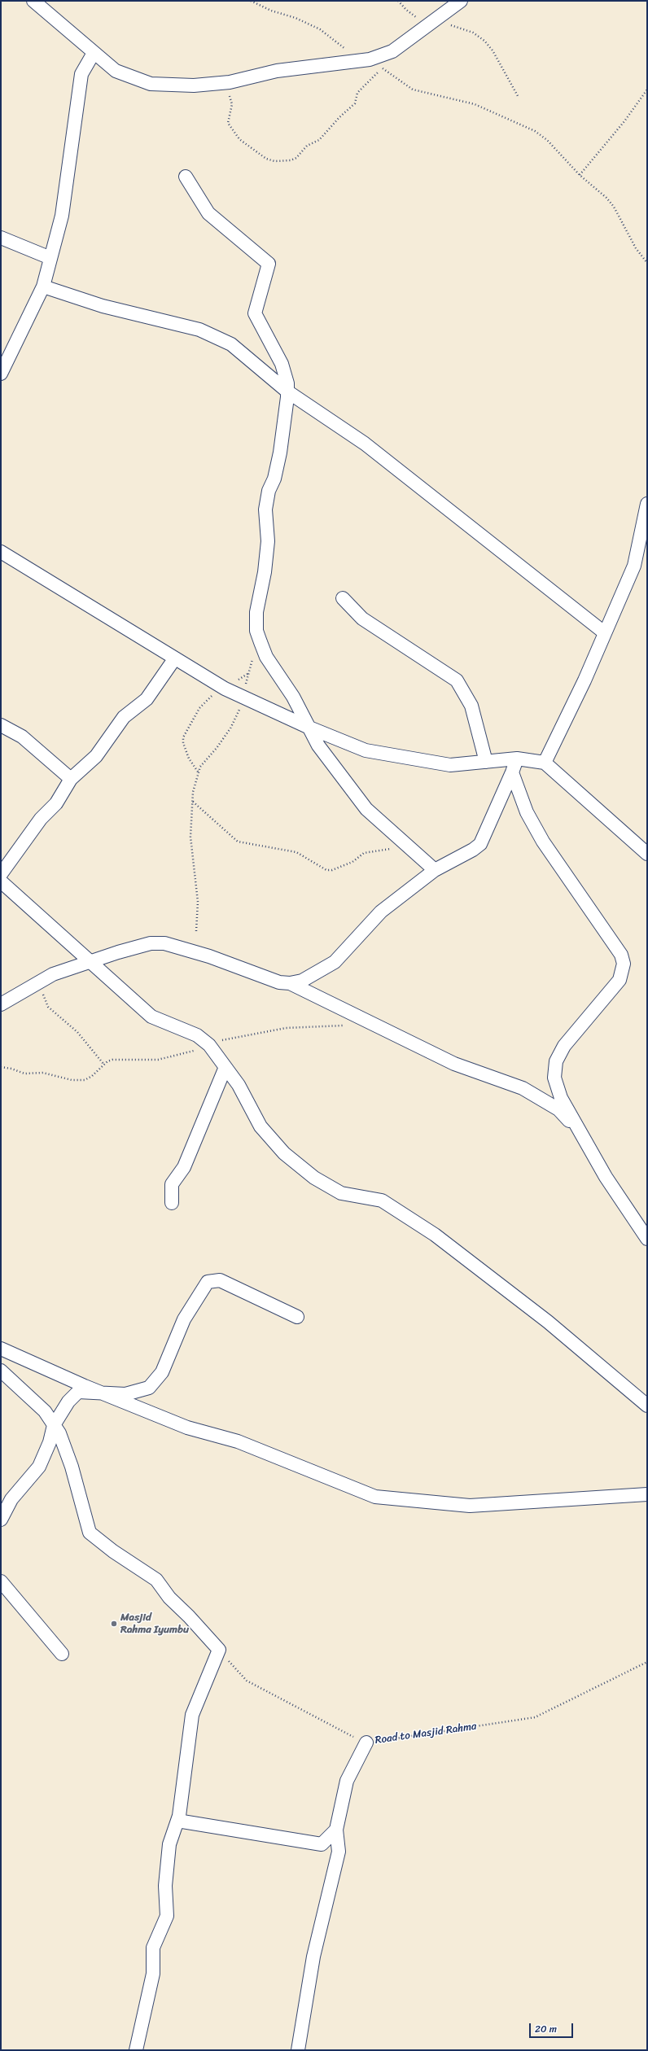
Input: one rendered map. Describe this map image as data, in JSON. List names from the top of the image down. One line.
{"streets":{"path":["Road to Masjid Rahma"]},"places":["Masjid Rahma Iyumbu"],"scale_bar":"20 m"}
